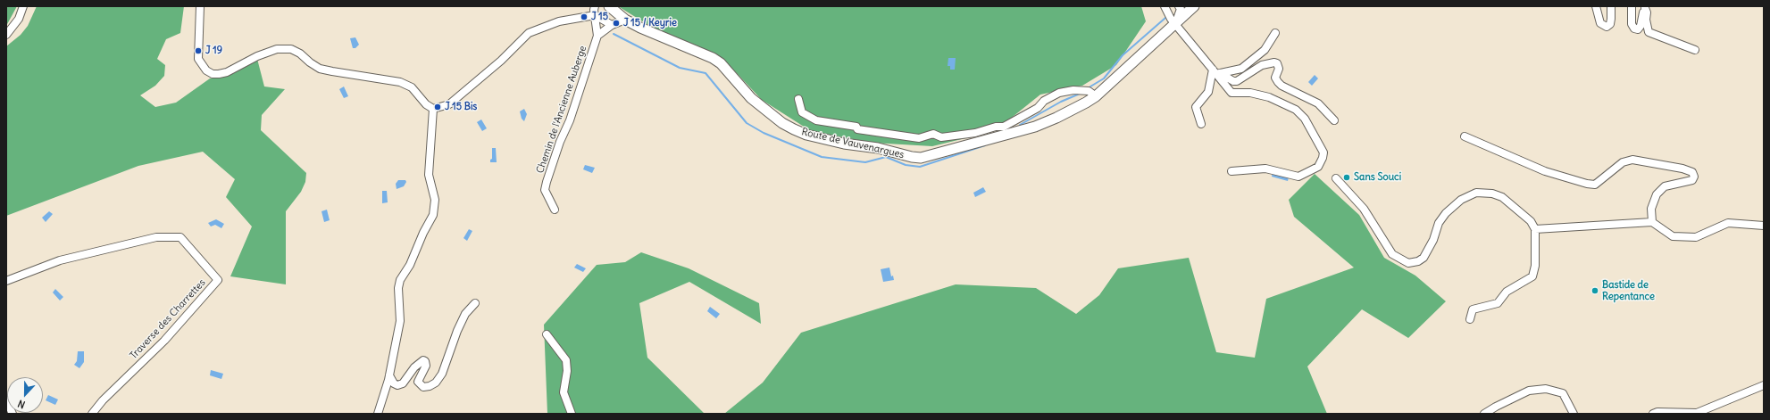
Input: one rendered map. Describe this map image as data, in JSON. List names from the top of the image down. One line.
{"streets":{"main road":["Route de Vauvenargues"],"street":["Chemin de l'Ancienne Auberge","Traverse des Charrettes"]},"places":["J 15","J 15 / Keyrie","J 19","J 15 Bis","Sans Souci","Bastide de Repentance"],"north":"bottom"}
